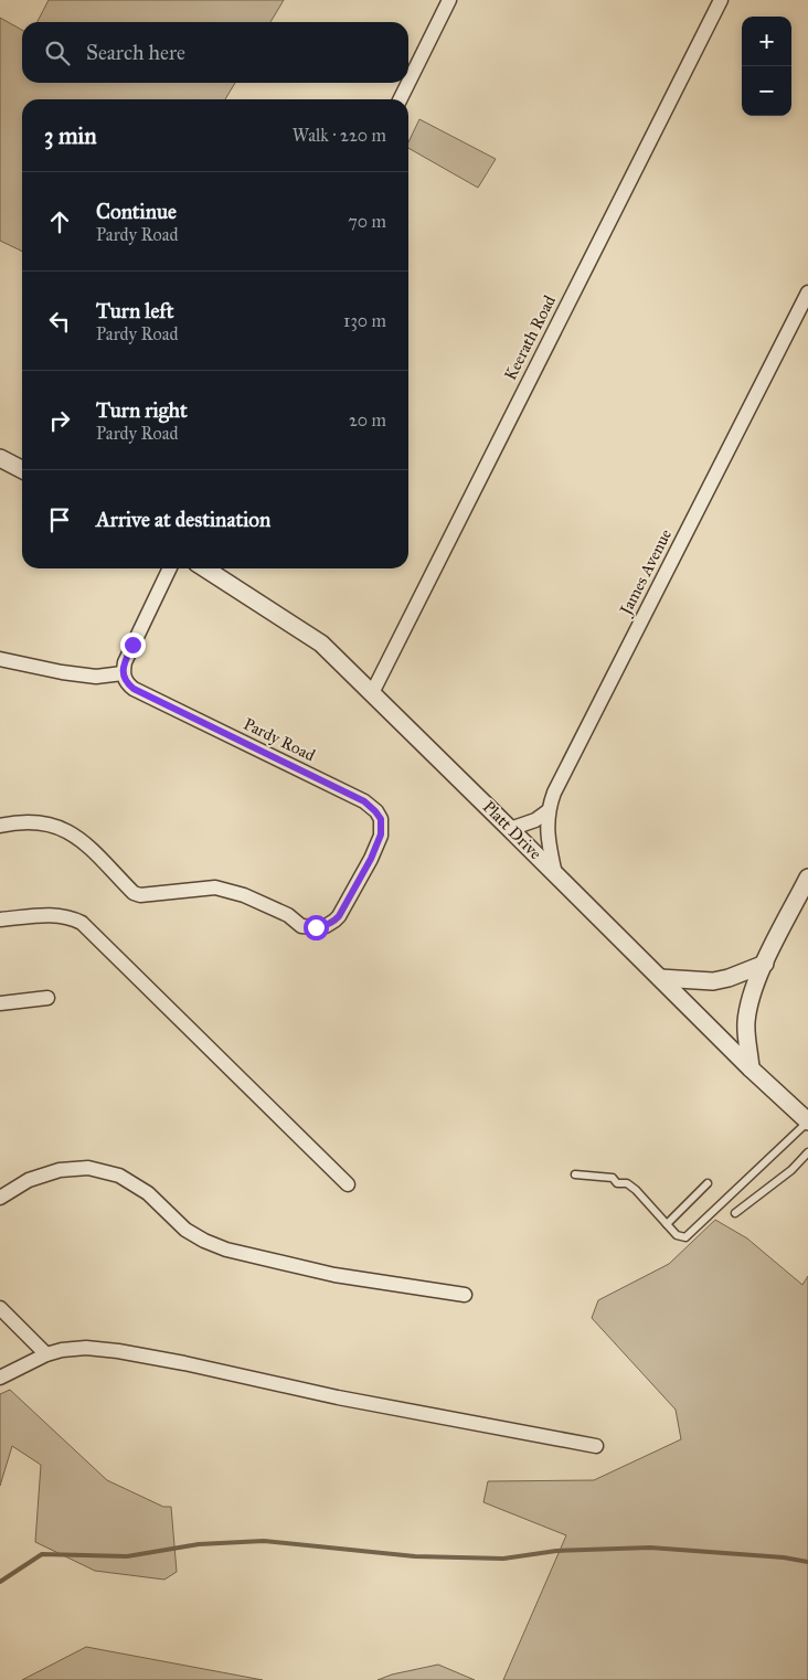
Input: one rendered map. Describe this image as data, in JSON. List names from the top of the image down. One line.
{"streets":{"street":["Keerath Road","James Avenue","Pardy Road","Platt Drive"]},"crossings":[["Keerath Road","Platt Drive"],["James Avenue","Platt Drive"]],"page":{"map_buttons":["+","−"],"search":"Search here","heading":["3 min","Walk · 220 m"],"list":[["Continue","Pardy Road","70 m"],["Turn left","Pardy Road","130 m"],["Turn right","Pardy Road","20 m"],"Arrive at destination"]}}
